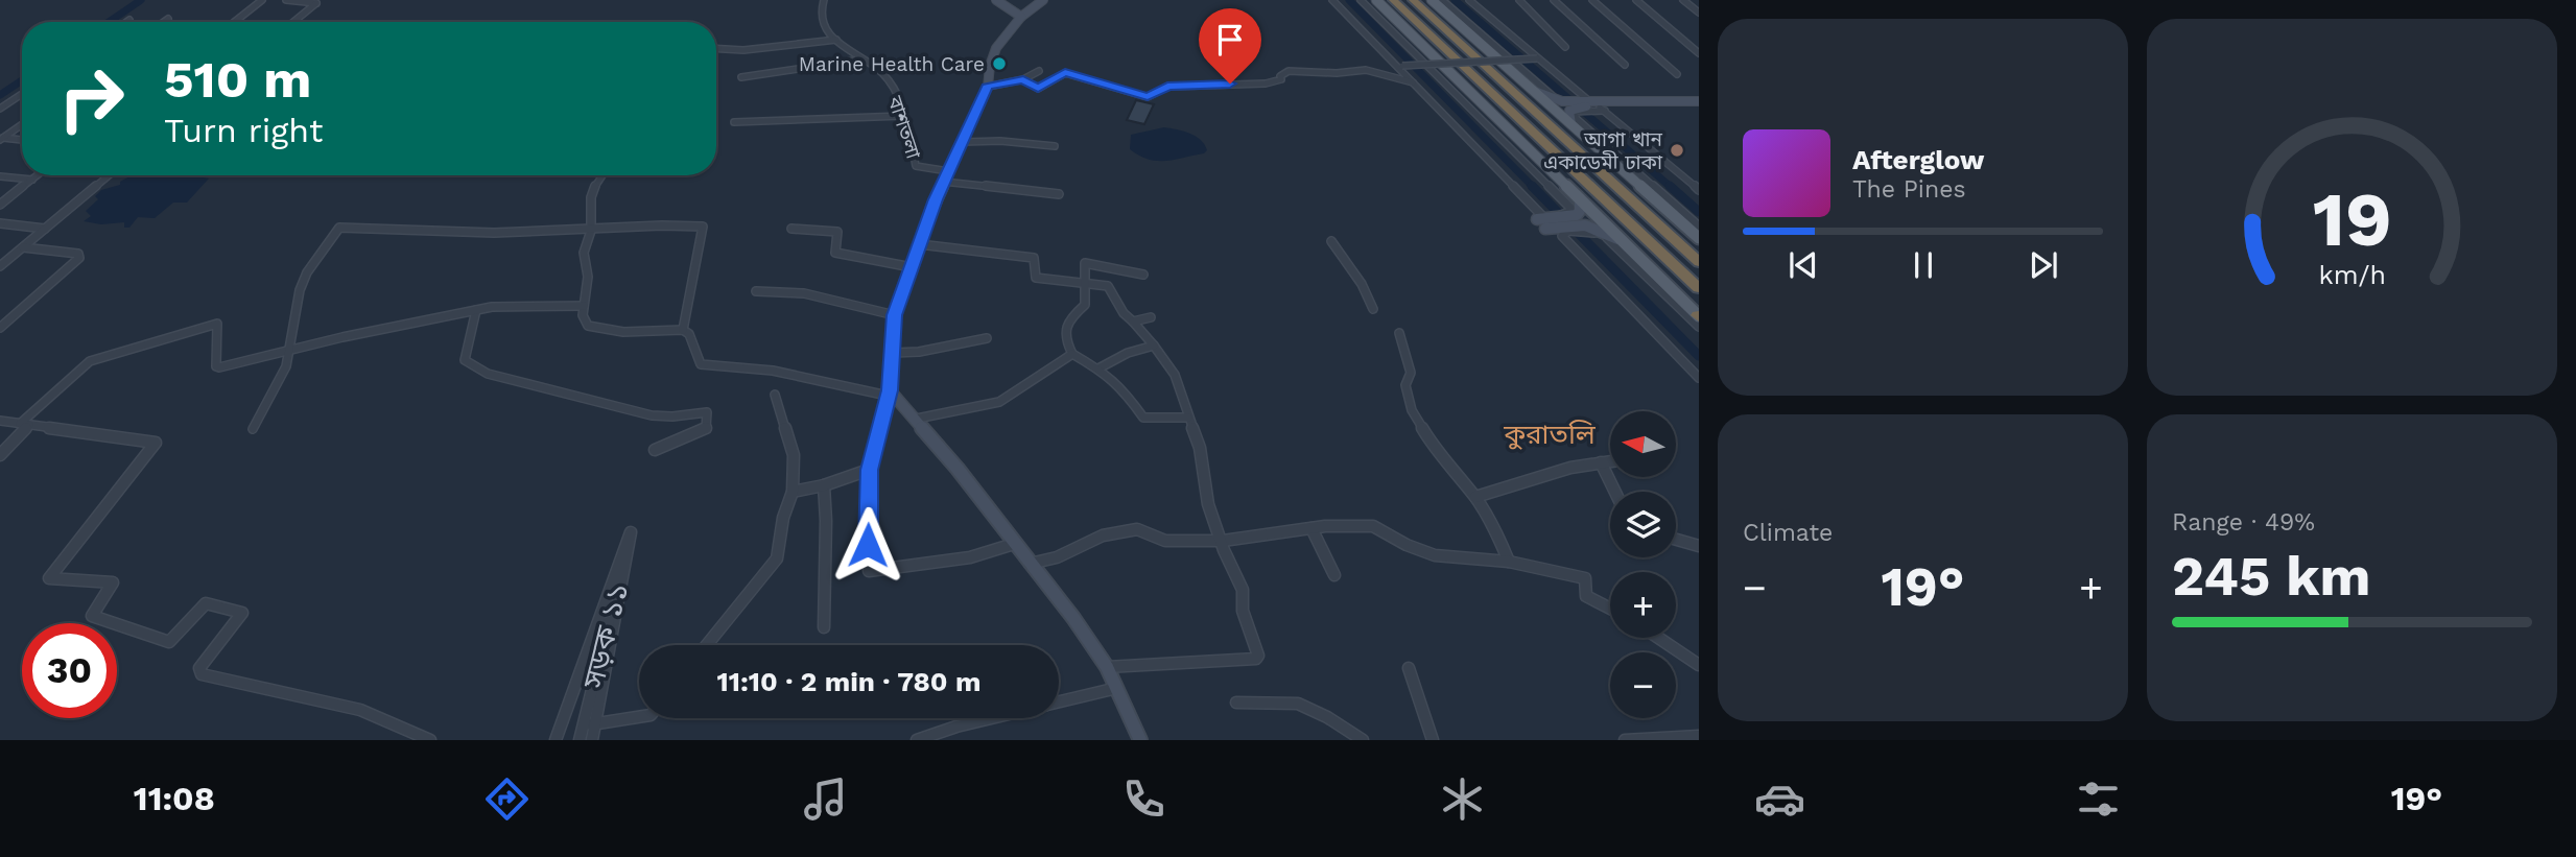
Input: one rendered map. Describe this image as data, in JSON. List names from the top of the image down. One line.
{"streets":{"street":["বাশতলা","সড়ক ১১"]},"districts":["কুরাতলি"],"places":["Marine Health Care","আগা খান একাডেমী ঢাকা"],"north":"left","page":{"turn":["510 m","Turn right"],"song":["Afterglow","The Pines"],"map_buttons":["+","−"],"tile":["Climate",["Range · 49%","245 km"]],"heat":["−","19°","+"],"limit":"30","trip":"11:10 · 2 min · 780 m","tabs":["11:08","19°"],"gauge":["19","km/h"]}}
